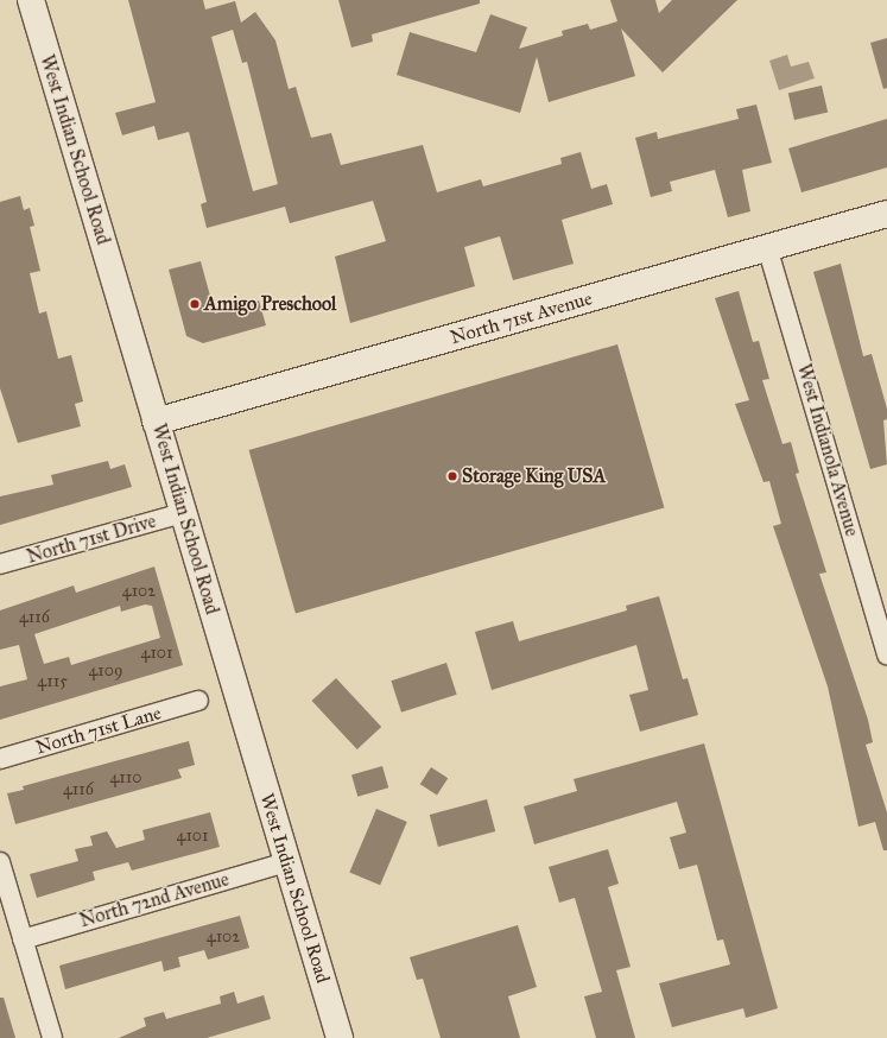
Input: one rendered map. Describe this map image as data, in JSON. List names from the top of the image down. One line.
{"streets":{"main road":["West Indian School Road","North 71st Avenue"],"street":["West Indianola Avenue","North 71st Drive","North 71st Lane","North 72nd Avenue"]},"crossings":[["West Indian School Road","North 71st Avenue"],["West Indian School Road","North 71st Drive"],["West Indian School Road","North 72nd Avenue"],["North 71st Avenue","West Indianola Avenue"]],"places":["Amigo Preschool","Storage King USA"],"house_numbers":["4102","4116","4101","4109","4115","4110","4116","4101","4102"]}
